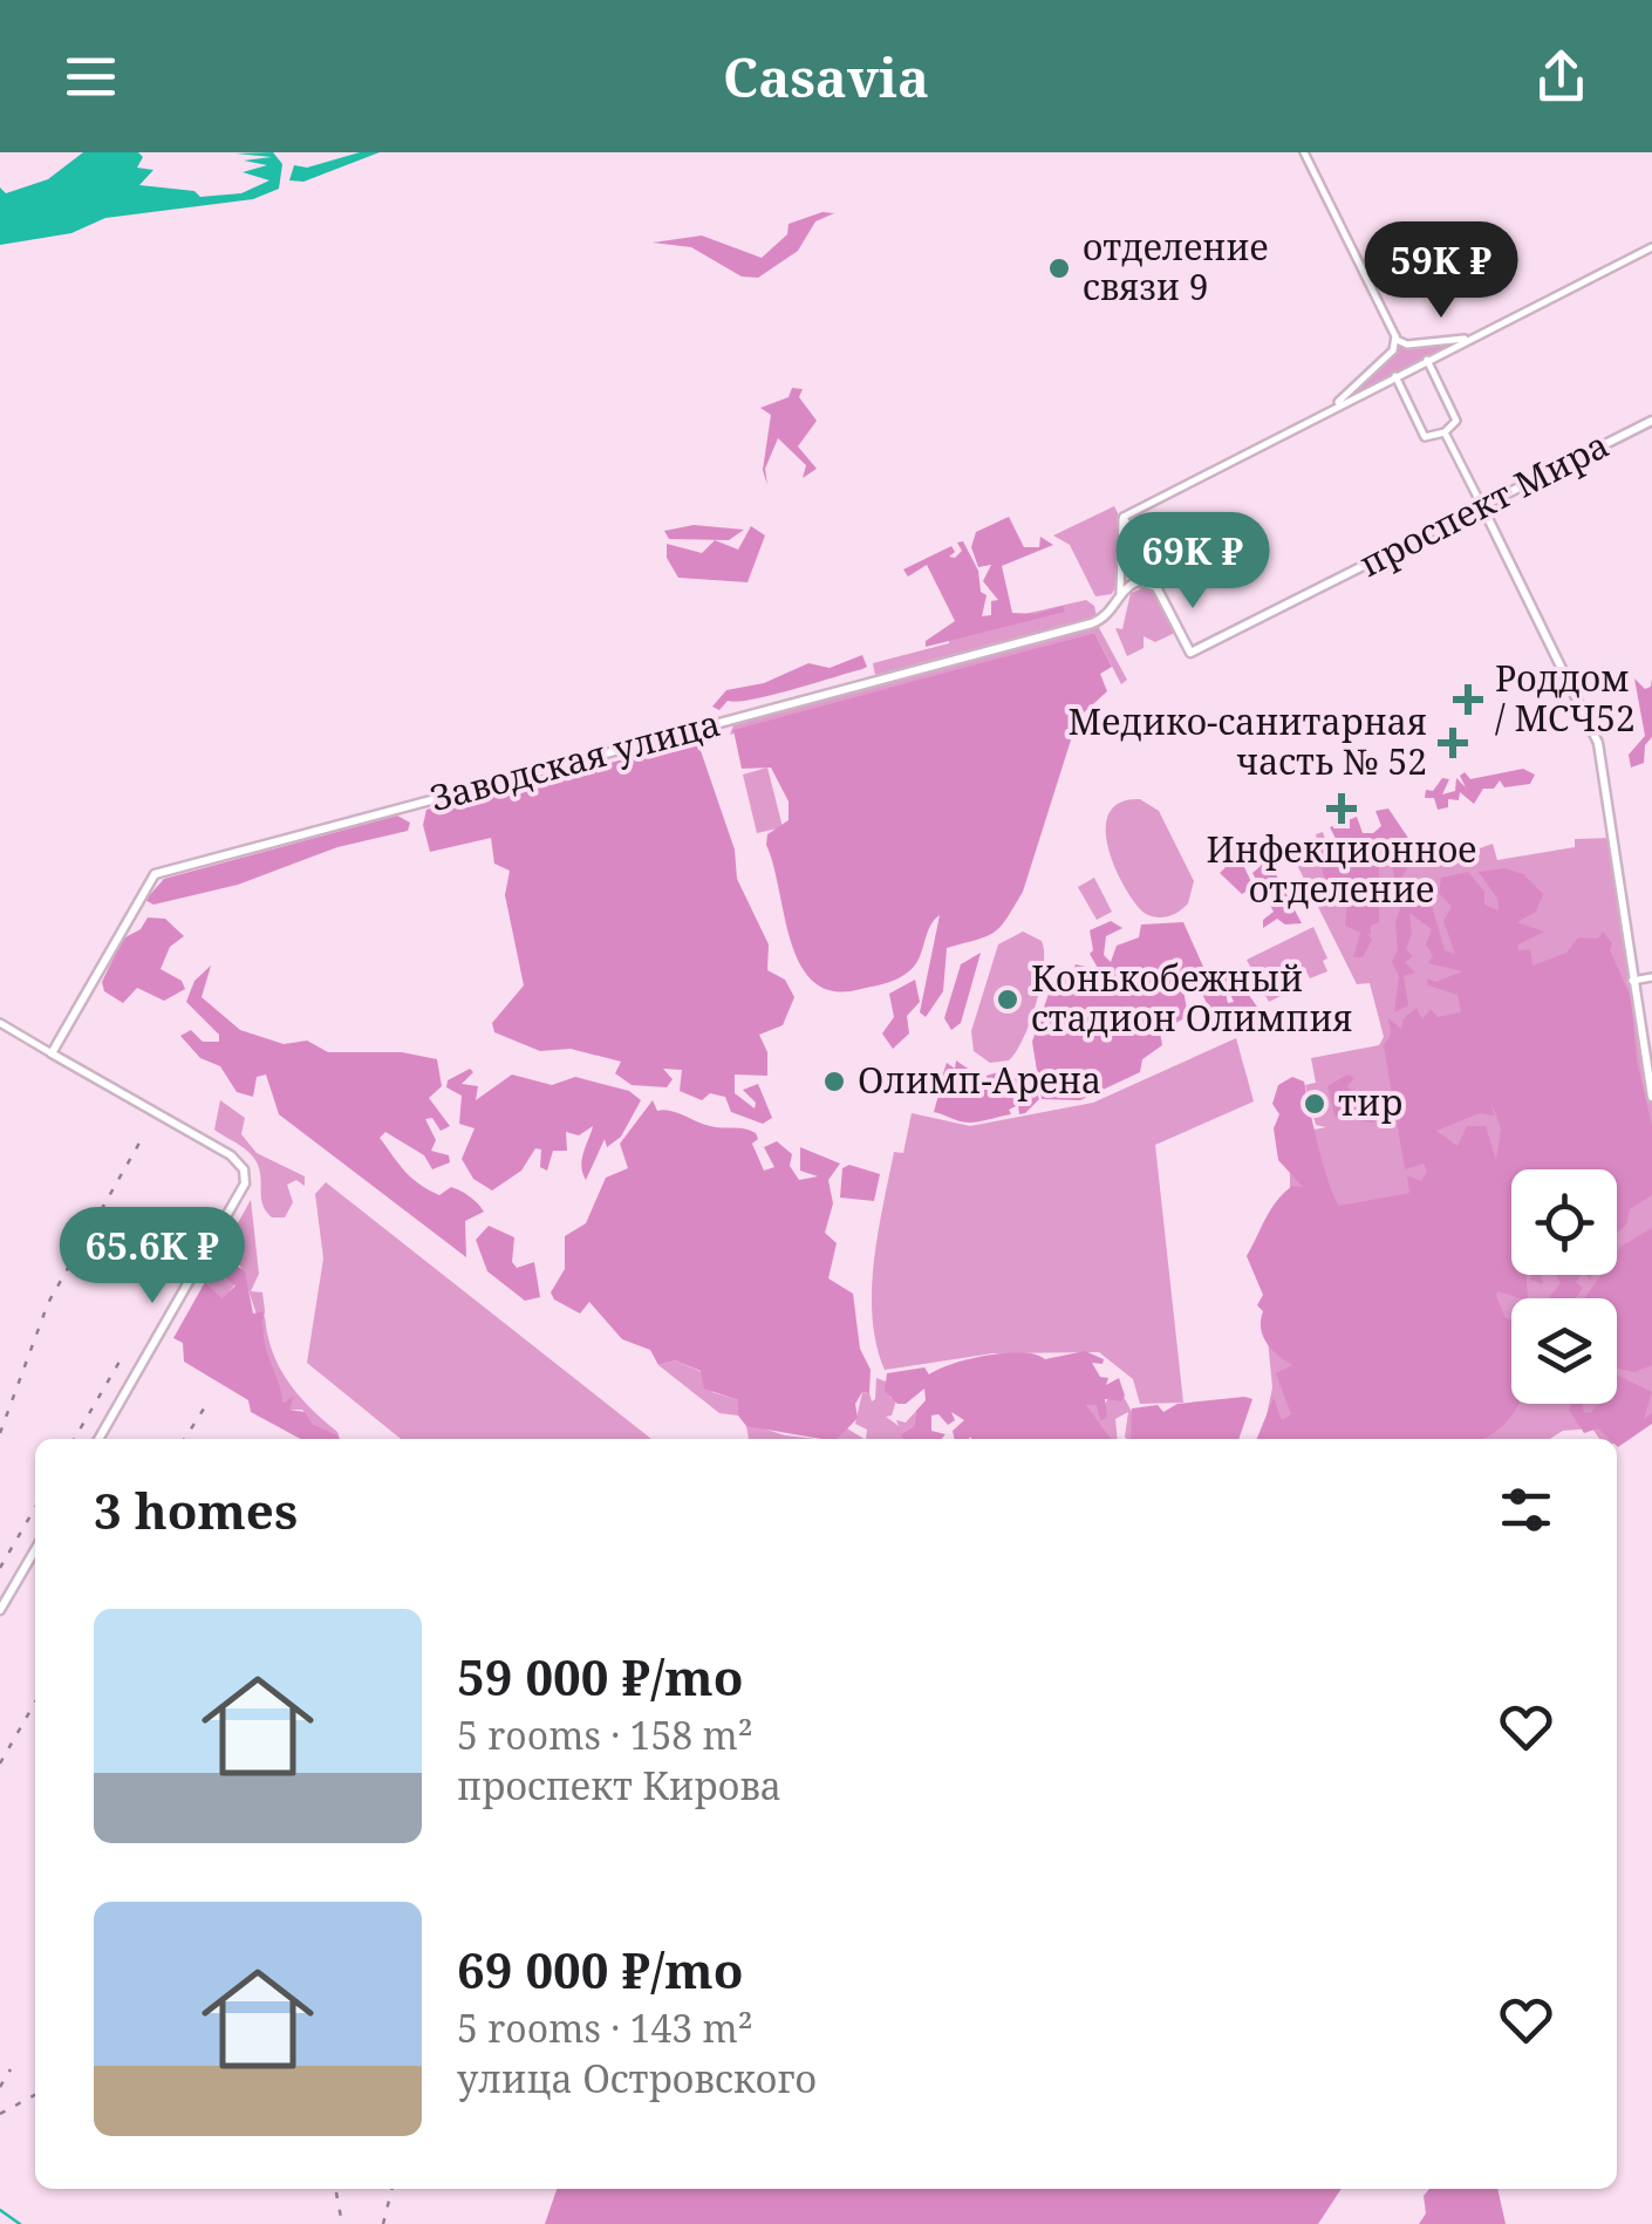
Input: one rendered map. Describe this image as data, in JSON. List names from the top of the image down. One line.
{"streets":{"main road":["проспект Мира","Заводская улица"]},"places":{"other":["отделение связи 9","Конькобежный стадион Олимпия","Олимп-Арена","тир"],"health":["Роддом / МСЧ52","Медико-санитарная часть № 52","Инфекционное отделение"]},"page":{"header":"Casavia","price":["59K ₽","69K ₽","65.6K ₽"],"heading":"3 homes","list":[{"name":"59 000 ₽/mo","note":"5 rooms · 158 m² · проспект Кирова"},{"name":"69 000 ₽/mo","note":"5 rooms · 143 m² · улица Островского"}]}}
